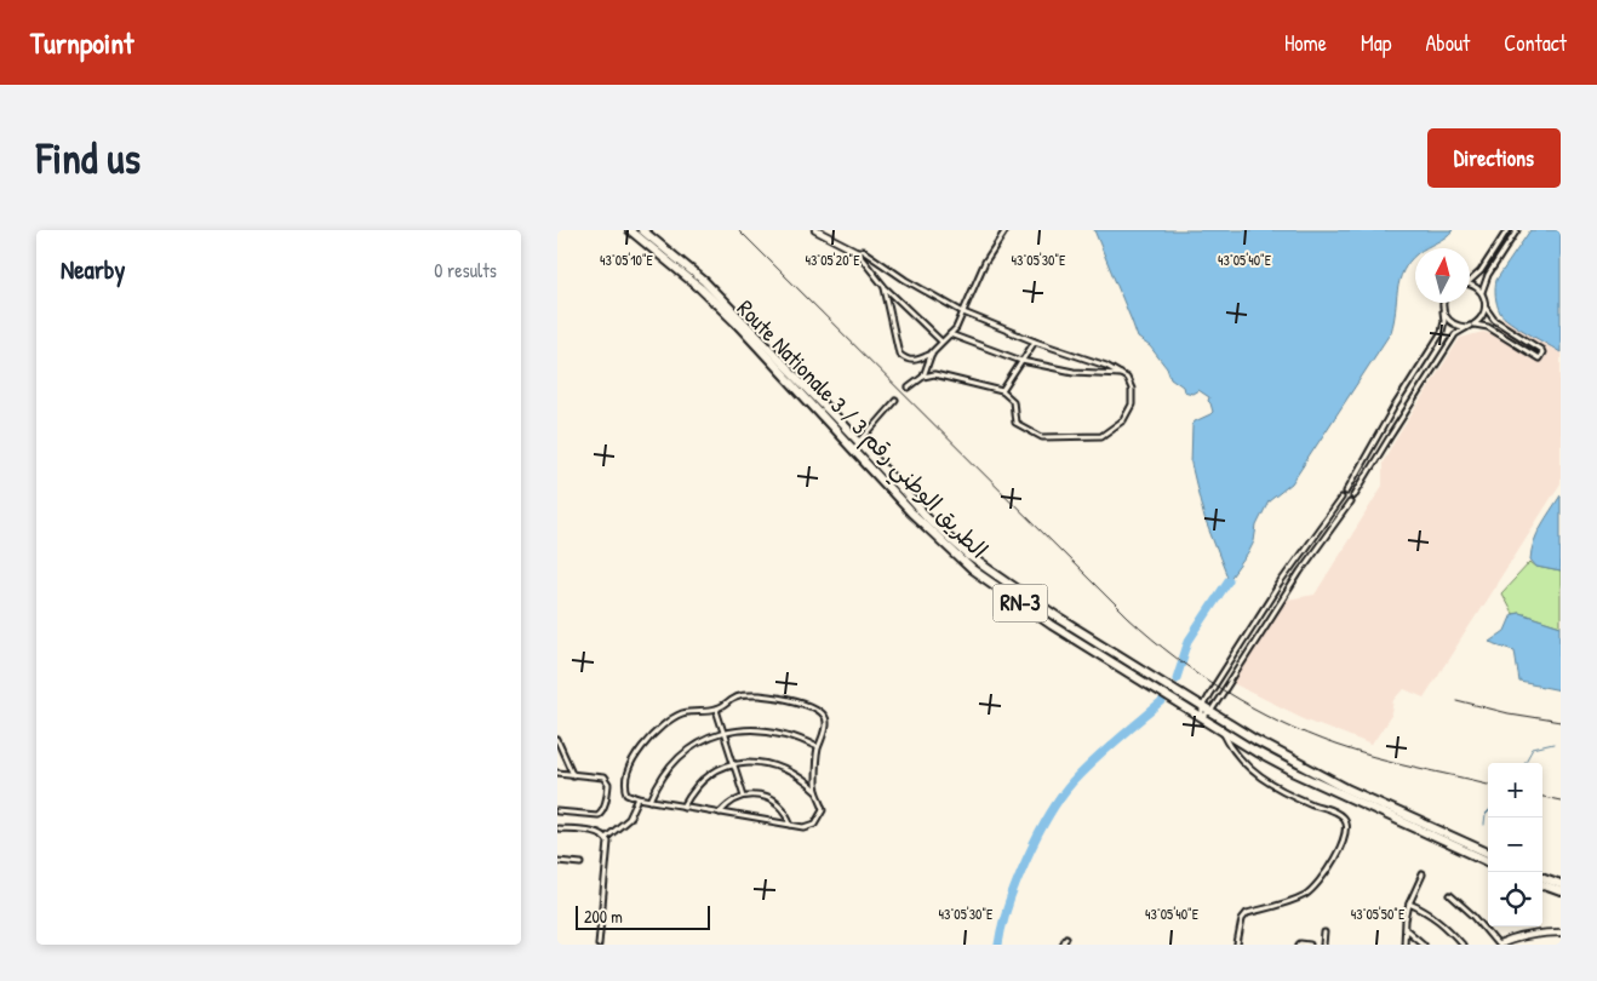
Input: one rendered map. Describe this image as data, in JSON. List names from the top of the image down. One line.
{"streets":{"highway":["Route Nationale 3 / الطريق الوطني رقم 3","RN-3"]},"scale_bar":"200 m","north":"top","page":{"header":"Turnpoint","nav":["Home","Map","About","Contact"],"buttons":"Directions","title":"Find us","heading":["Nearby","0 results"],"map_buttons":["+","−"],"scale":"200 m"},"coordinates":["43°05'10\"E","43°05'20\"E","43°05'30\"E","43°05'40\"E","43°05'50\"E"]}
